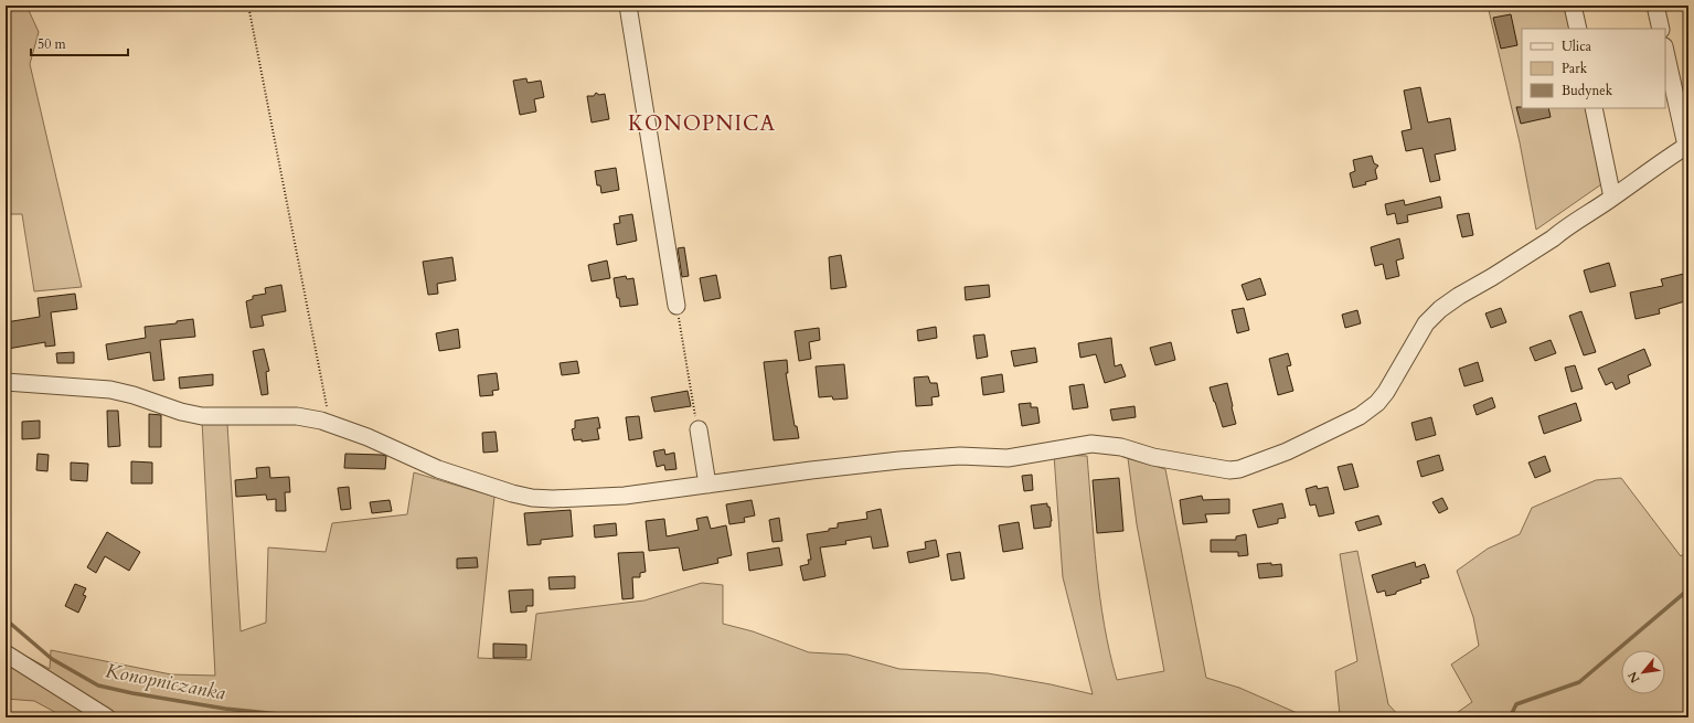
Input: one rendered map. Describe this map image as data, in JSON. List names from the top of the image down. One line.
{"districts":["KONOPNICA"],"water":["Konopniczanka"],"legend":["Ulica","Park","Budynek"],"scale_bar":"50 m","north":"bottom left"}
